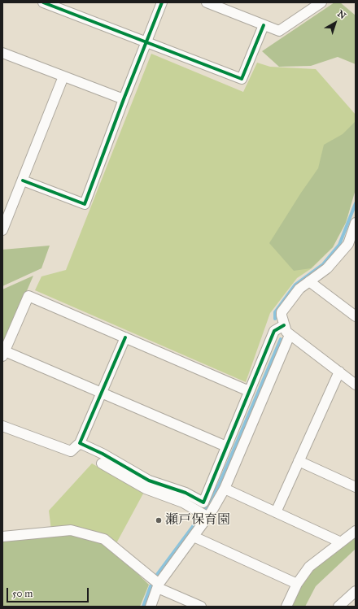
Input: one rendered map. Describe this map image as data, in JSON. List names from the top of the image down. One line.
{"places":["瀬戸保育園"],"scale_bar":"50 m","north":"top right"}
